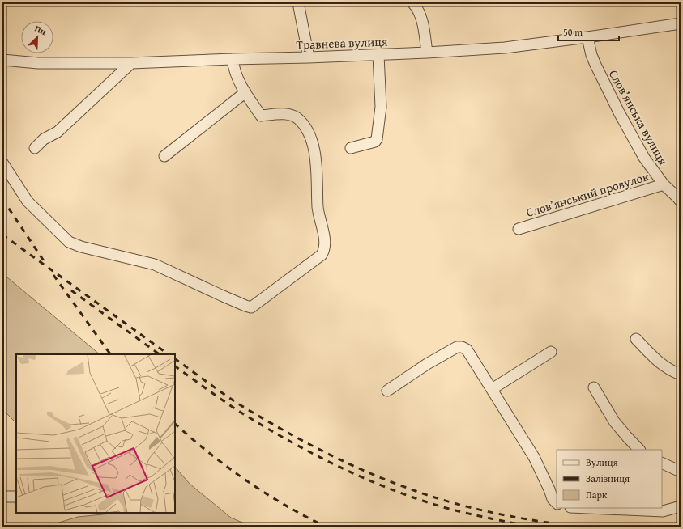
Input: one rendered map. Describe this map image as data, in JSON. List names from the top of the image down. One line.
{"streets":{"street":["Травнева вулиця","Слов’янська вулиця","Слов’янський провулок"]},"crossings":[["Травнева вулиця","Слов’янська вулиця"],["Слов’янська вулиця","Слов’янський провулок"]],"legend":["Вулиця","Залізниця","Парк"],"scale_bar":"50 m","north":"top right"}
